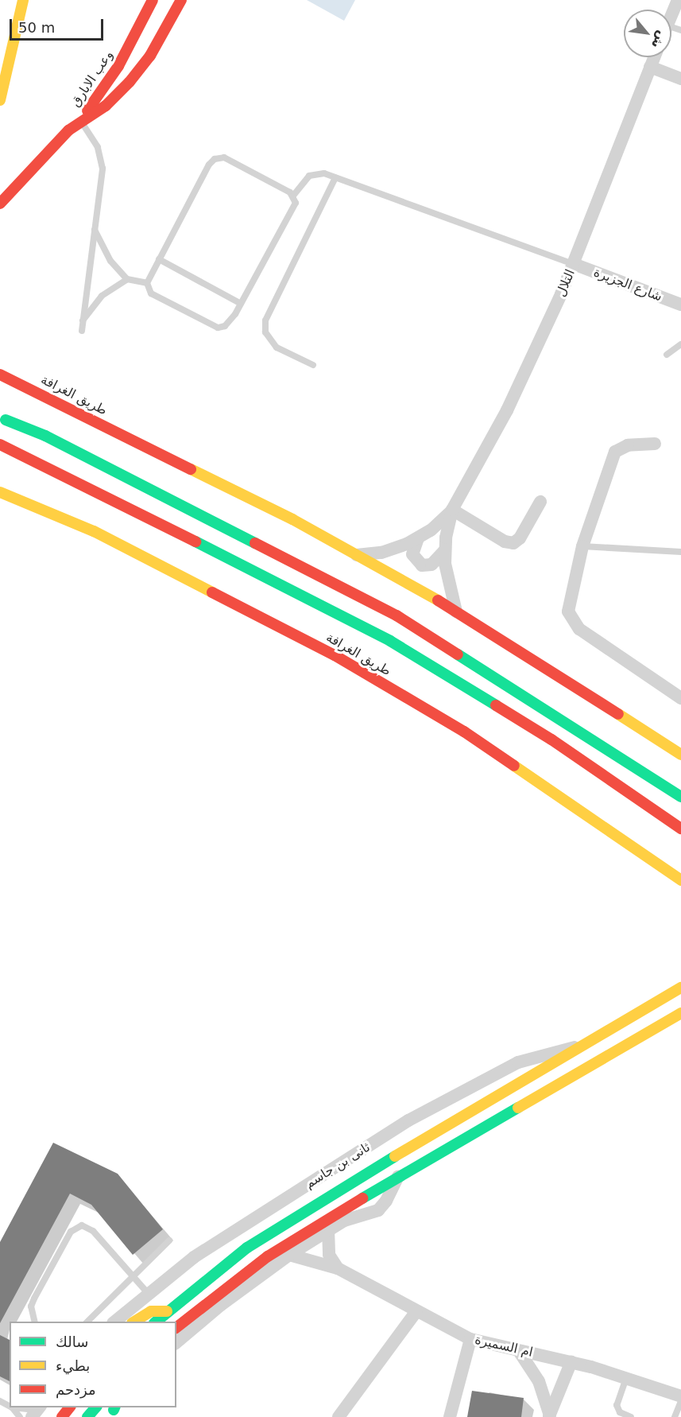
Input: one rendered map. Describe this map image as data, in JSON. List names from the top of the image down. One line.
{"streets":{"main road":["وعب الابارق","طريق الغرافة","ثانى بن جاسم"],"street":["التلال","شارع الجزيرة","ام السميرة"]},"crossings":[["التلال","شارع الجزيرة"]],"legend":["سالك","بطيء","مزدحم"],"scale_bar":"50 m","north":"bottom right"}
